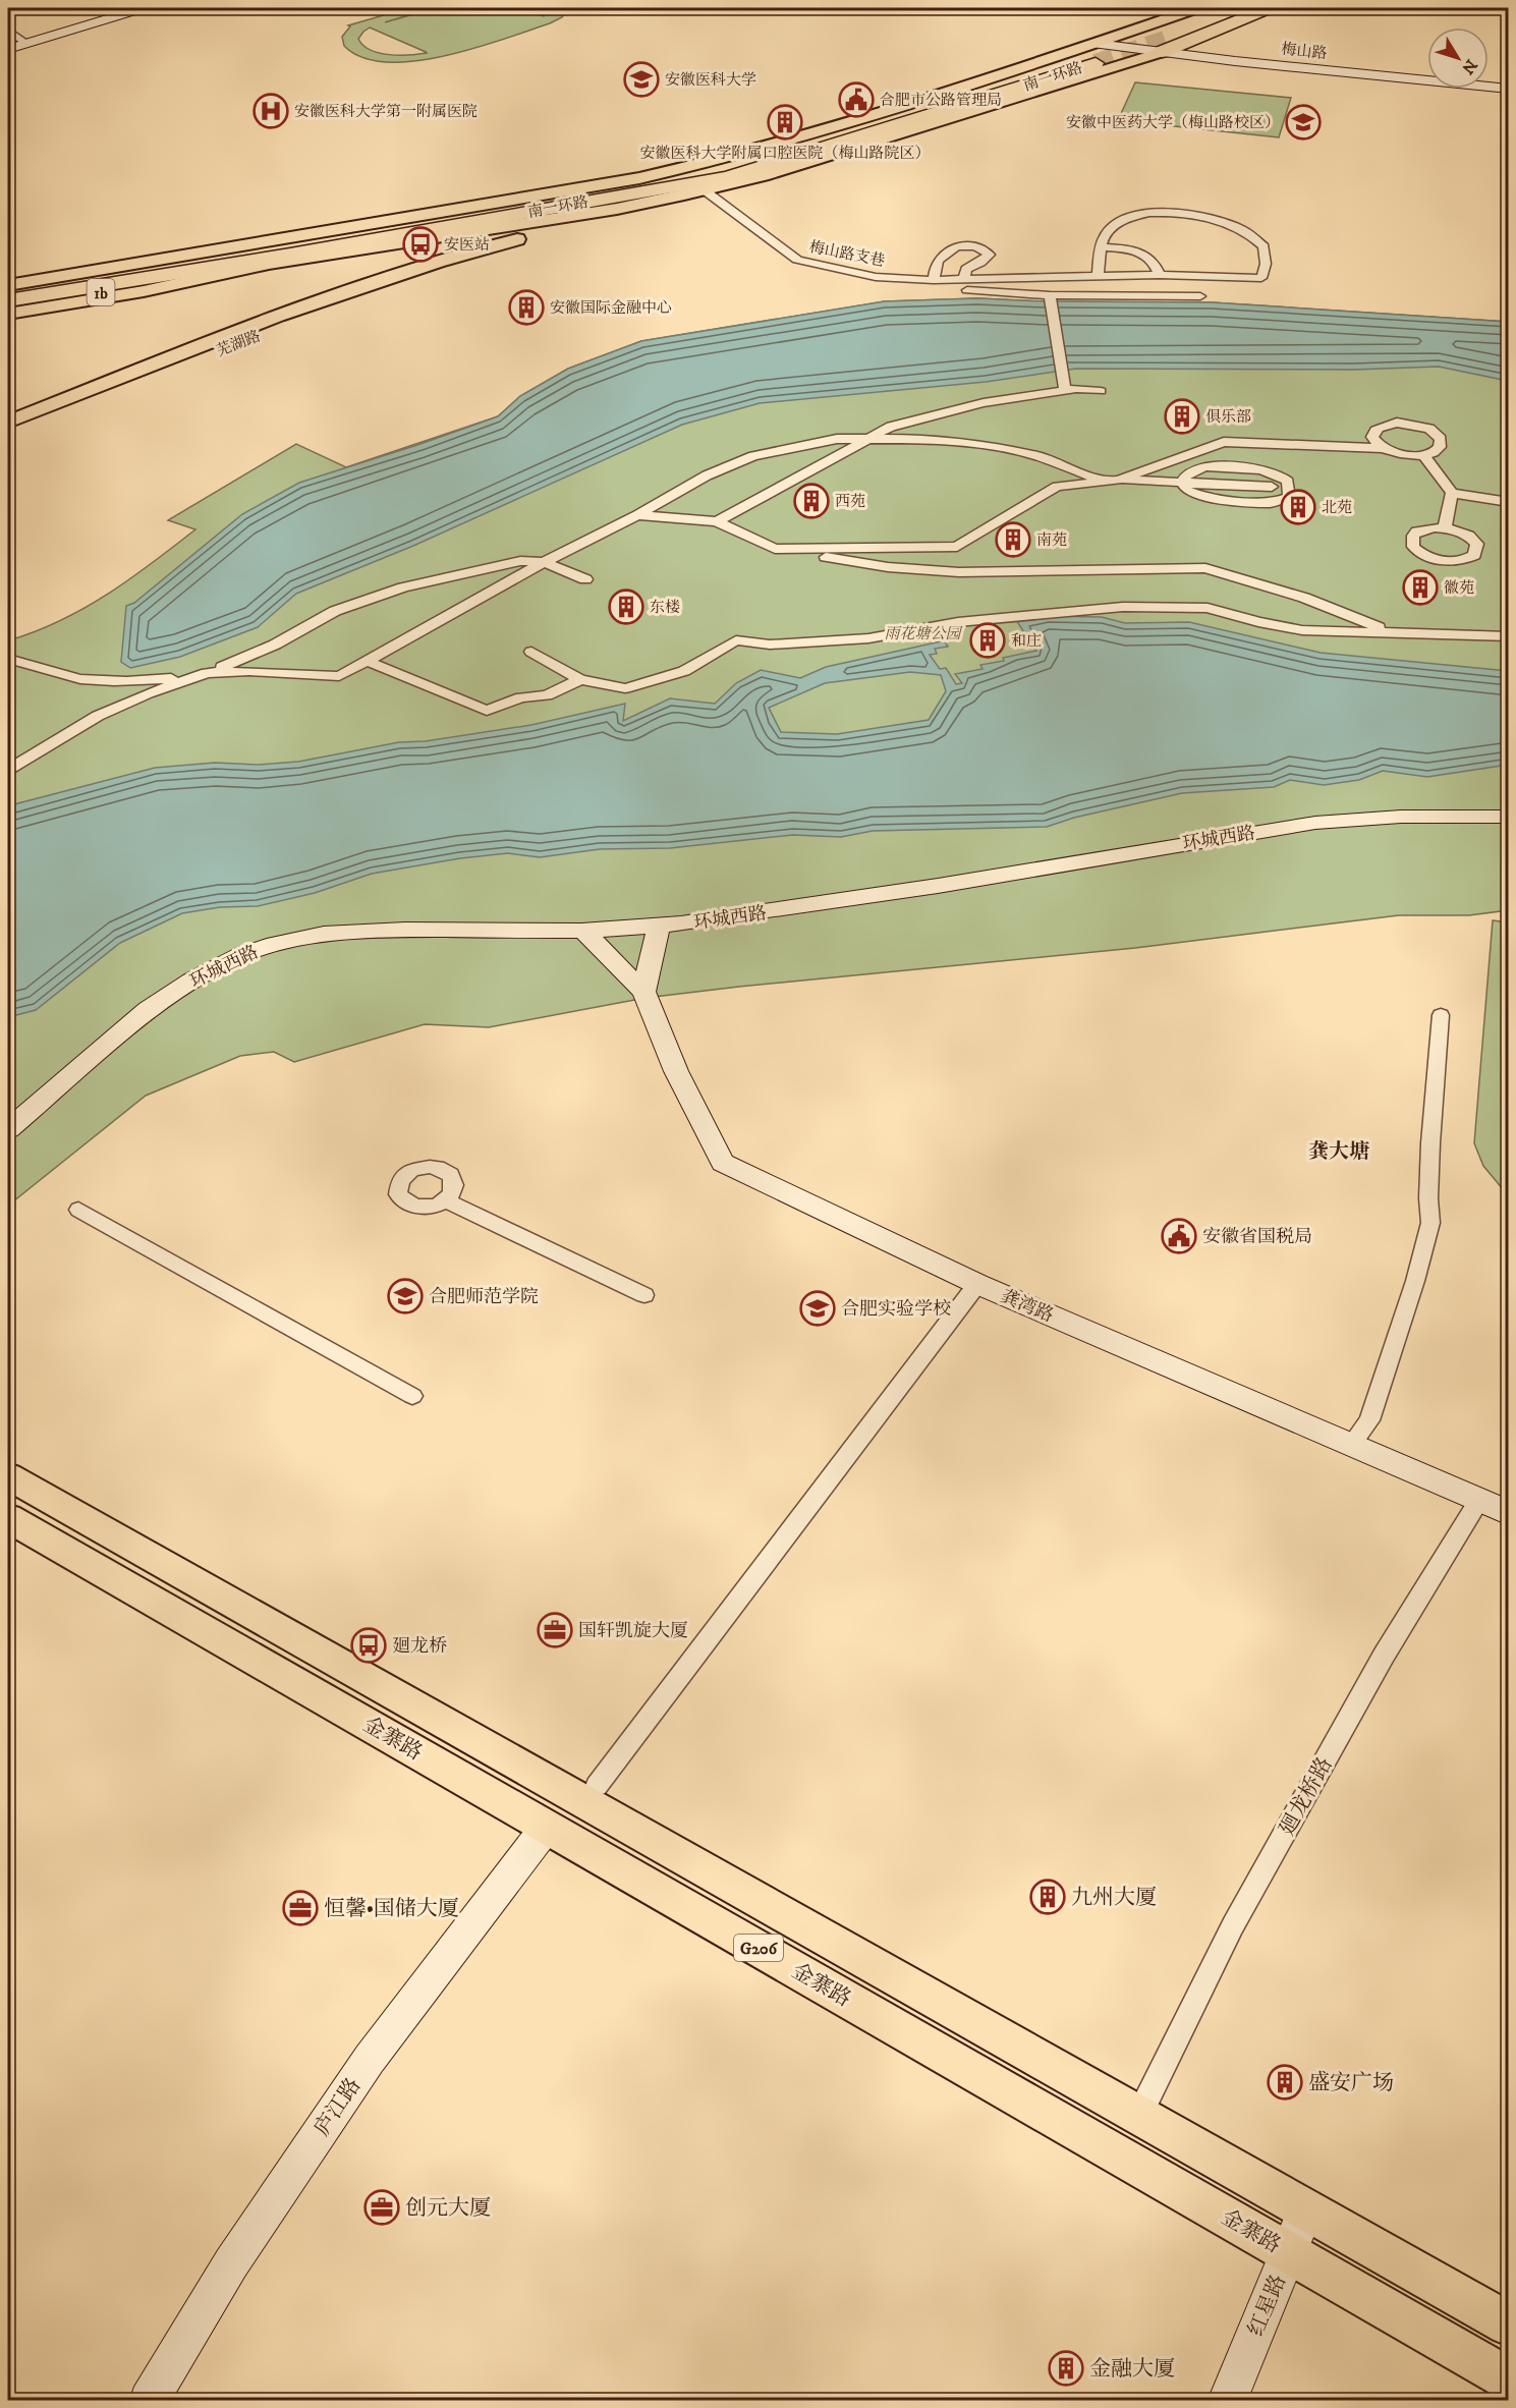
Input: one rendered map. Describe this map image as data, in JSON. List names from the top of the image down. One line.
{"streets":{"highway":["南一环路","1b"],"main road":["芜湖路","金寨路","G206"],"street":["梅山路","梅山路支巷","环城西路","龚湾路","廻龙桥路","庐江路","红星路"]},"crossings":[["龚湾路","廻龙桥路"],["金寨路","庐江路"],["金寨路","红星路"]],"districts":["龚大塘"],"parks":["雨花塘公园"],"places":{"school or university":["安徽医科大学","安徽中医药大学（梅山路校区）","合肥师范学院","合肥实验学校"],"public building":["合肥市公路管理局","安徽省国税局"],"hospital":["安徽医科大学第一附属医院"],"building":["安徽医科大学附属口腔医院（梅山路院区）","安徽国际金融中心","俱乐部","西苑","北苑","南苑","徽苑","东楼","和庄","九州大厦","盛安广场","金融大厦"],"bus stop":["安医站","廻龙桥"],"office":["国轩凯旋大厦","恒馨•国储大厦","创元大厦"]},"north":"bottom right"}
